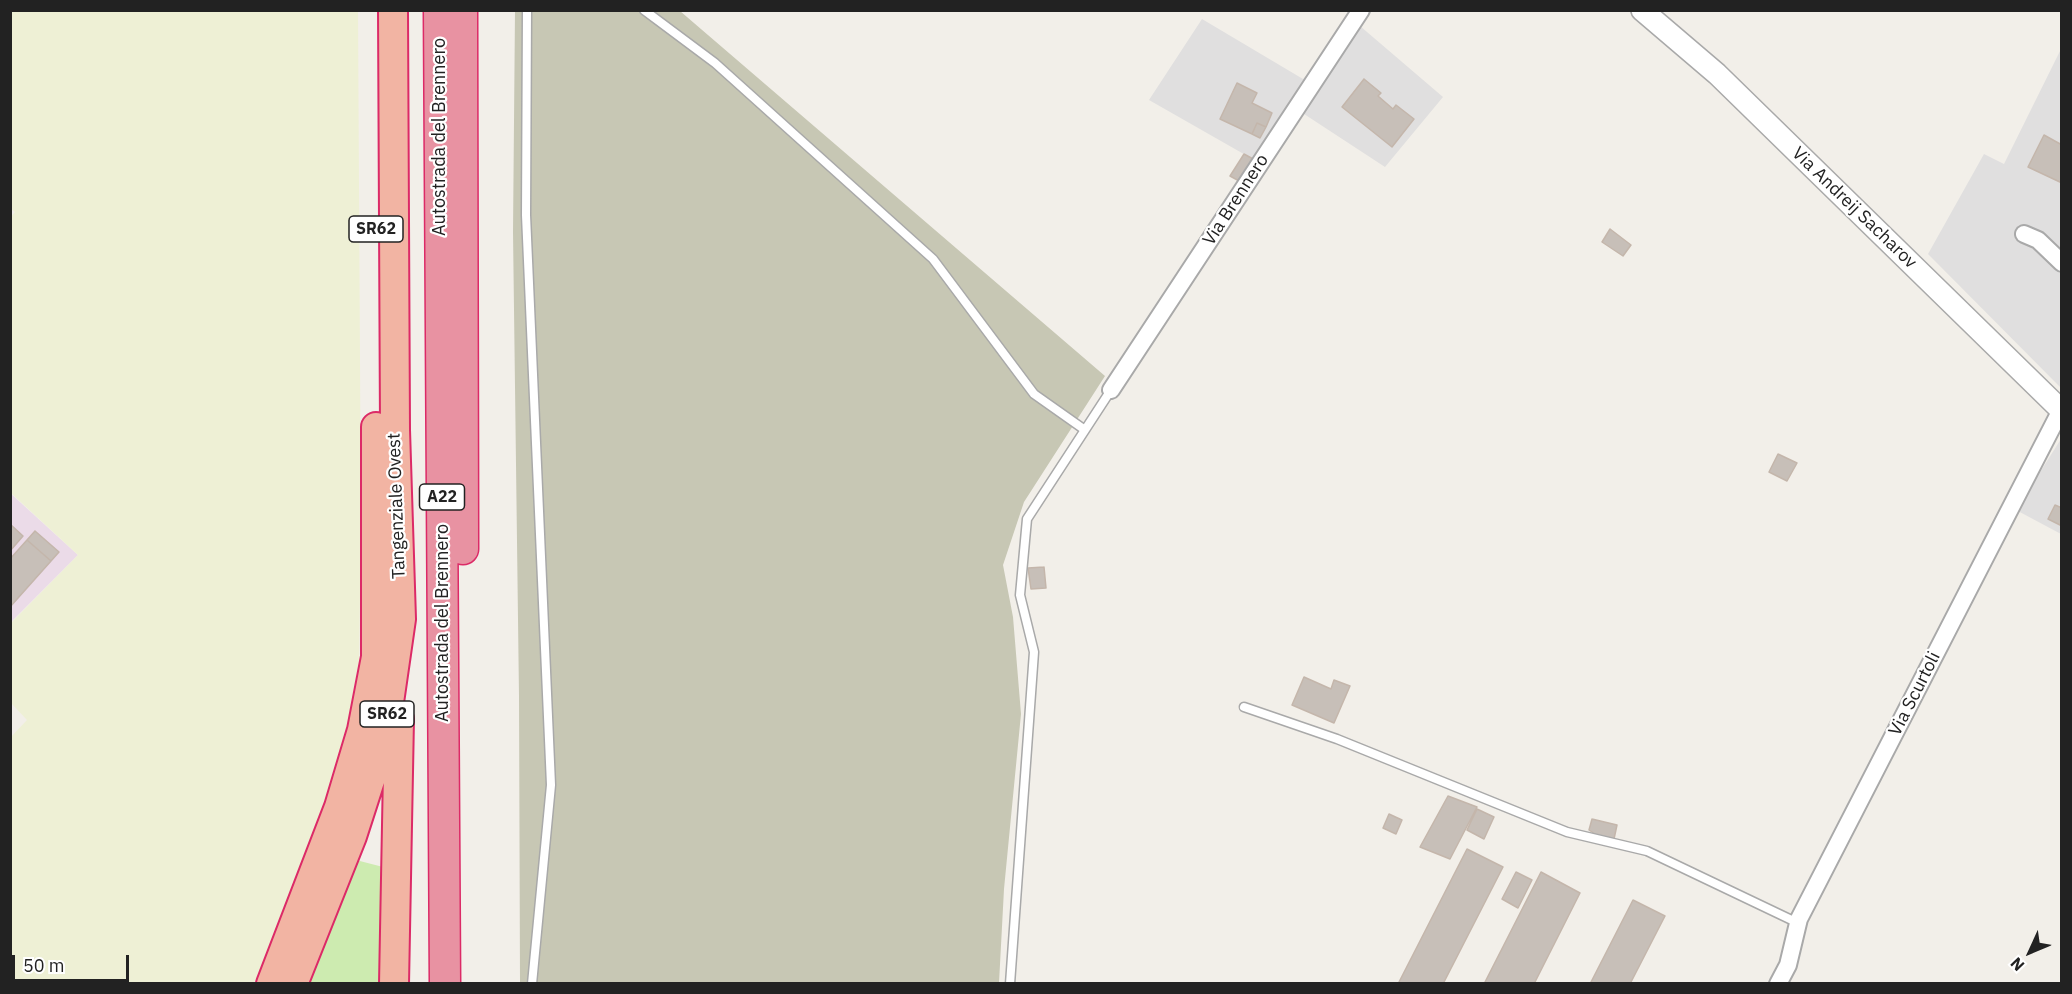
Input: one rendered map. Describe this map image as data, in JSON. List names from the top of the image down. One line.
{"streets":{"highway":["Autostrada del Brennero","SR62","A22","Tangenziale Ovest"],"street":["Via Brennero","Via Andreij Sacharov","Via Scurtoli"]},"crossings":[["Via Andreij Sacharov","Via Scurtoli"]],"scale_bar":"50 m","north":"bottom left"}
